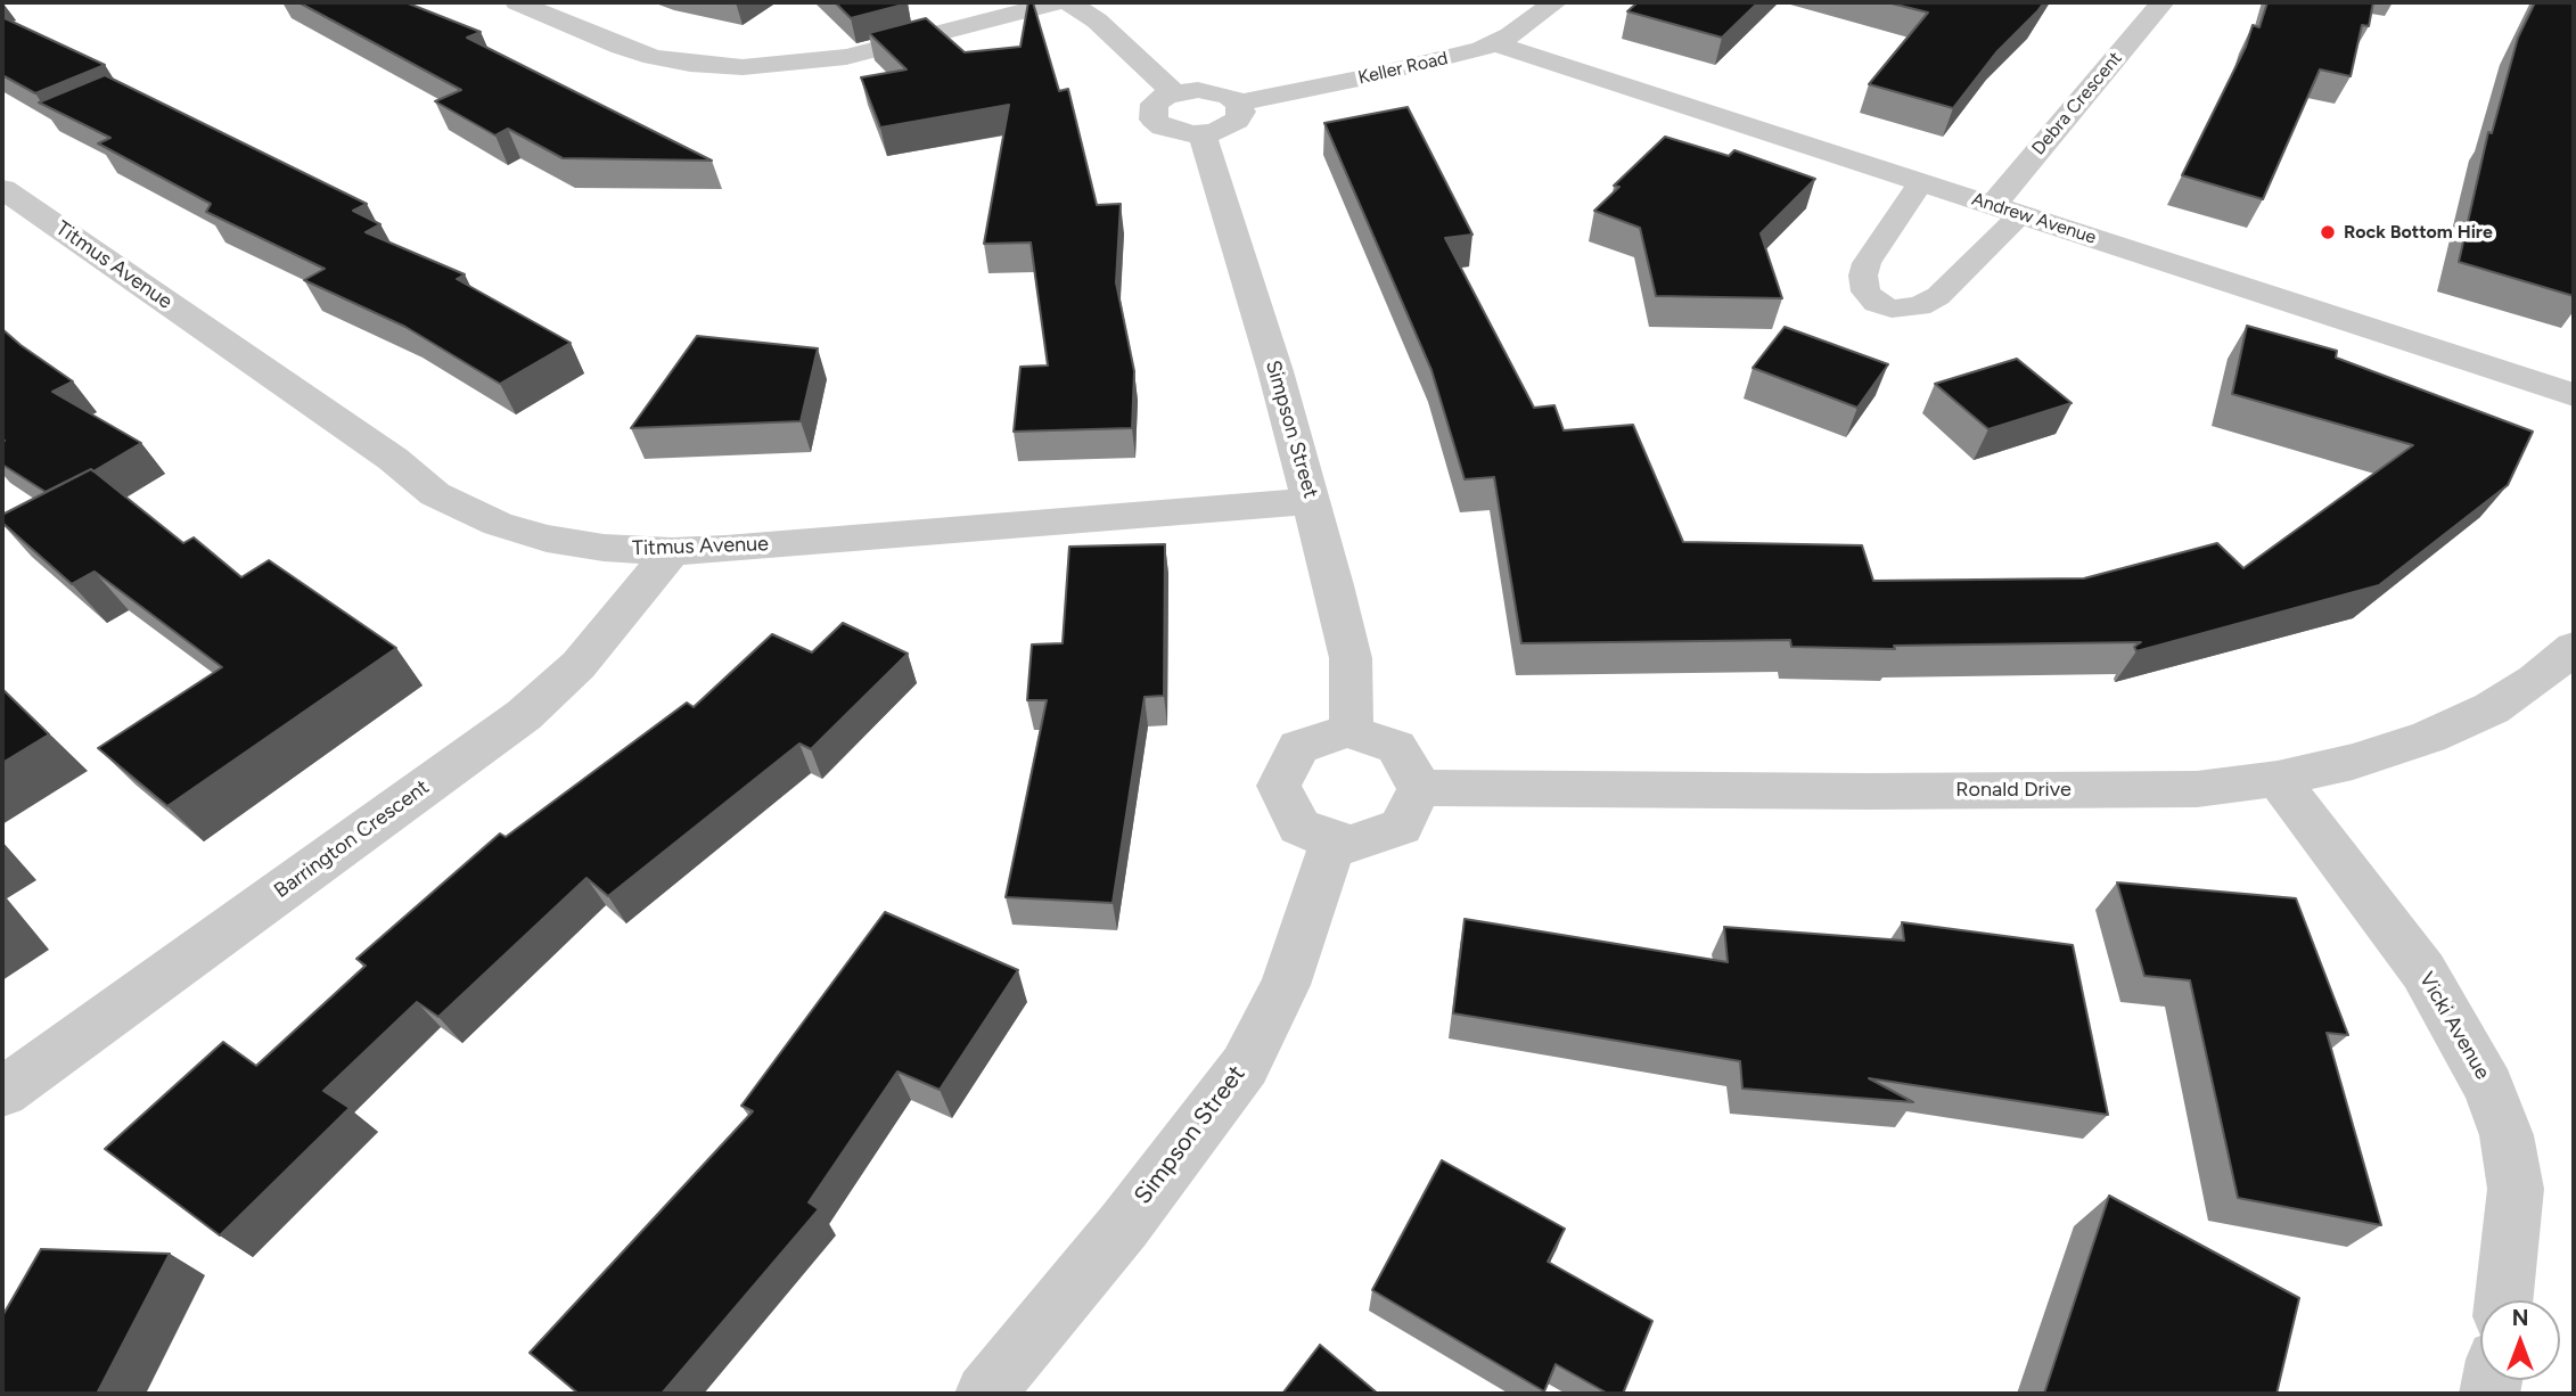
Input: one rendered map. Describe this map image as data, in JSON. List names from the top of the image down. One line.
{"streets":{"street":["Keller Road","Debra Crescent","Andrew Avenue","Titmus Avenue","Simpson Street","Ronald Drive","Barrington Crescent","Vicki Avenue"]},"crossings":[["Keller Road","Andrew Avenue"],["Debra Crescent","Andrew Avenue"],["Titmus Avenue","Simpson Street"],["Titmus Avenue","Barrington Crescent"],["Simpson Street","Ronald Drive"],["Ronald Drive","Vicki Avenue"]],"places":["Rock Bottom Hire"],"north":"top"}
